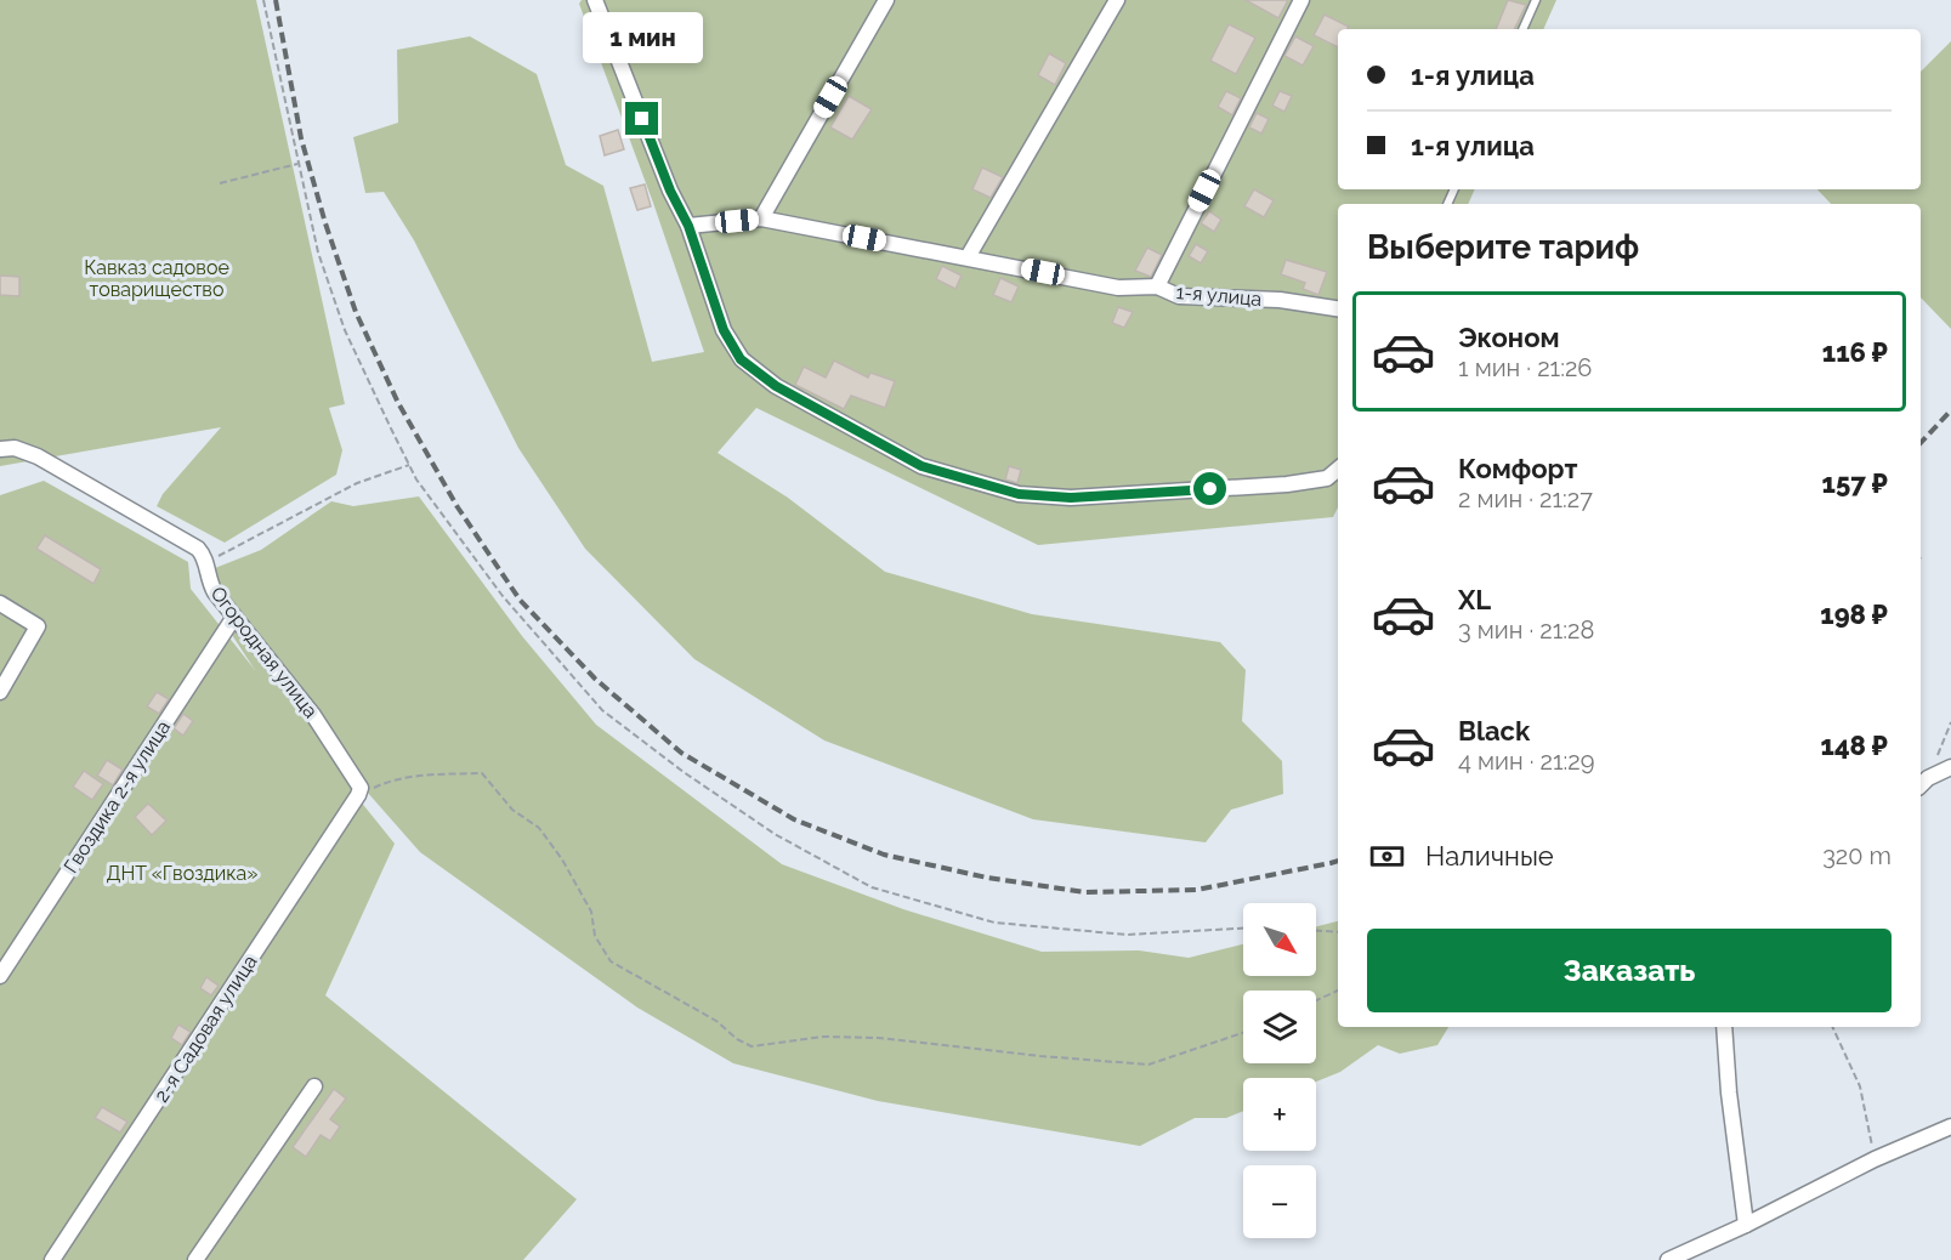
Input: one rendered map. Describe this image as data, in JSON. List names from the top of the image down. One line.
{"streets":{"street":["1-я улица","Огородная улица","Гвоздика 2-я улица","2-я Садовая улица"]},"crossings":[["Огородная улица","Гвоздика 2-я улица"],["Огородная улица","2-я Садовая улица"]],"parks":["Кавказ садовое товарищество","ДНТ «Гвоздика»"],"north":"bottom right","page":{"bubble":"1 мин","banner":["1-я улица","1-я улица"],"heading":"Выберите тариф","list":[{"name":"Эконом","note":"1 мин · 21:26","value":"116 ₽"},{"name":"Комфорт","note":"2 мин · 21:27","value":"157 ₽"},{"name":"XL","note":"3 мин · 21:28","value":"198 ₽"},{"name":"Black","note":"4 мин · 21:29","value":"148 ₽"}],"pay":["Наличные","320 m"],"map_buttons":["+","−"],"buttons":"Заказать"}}
